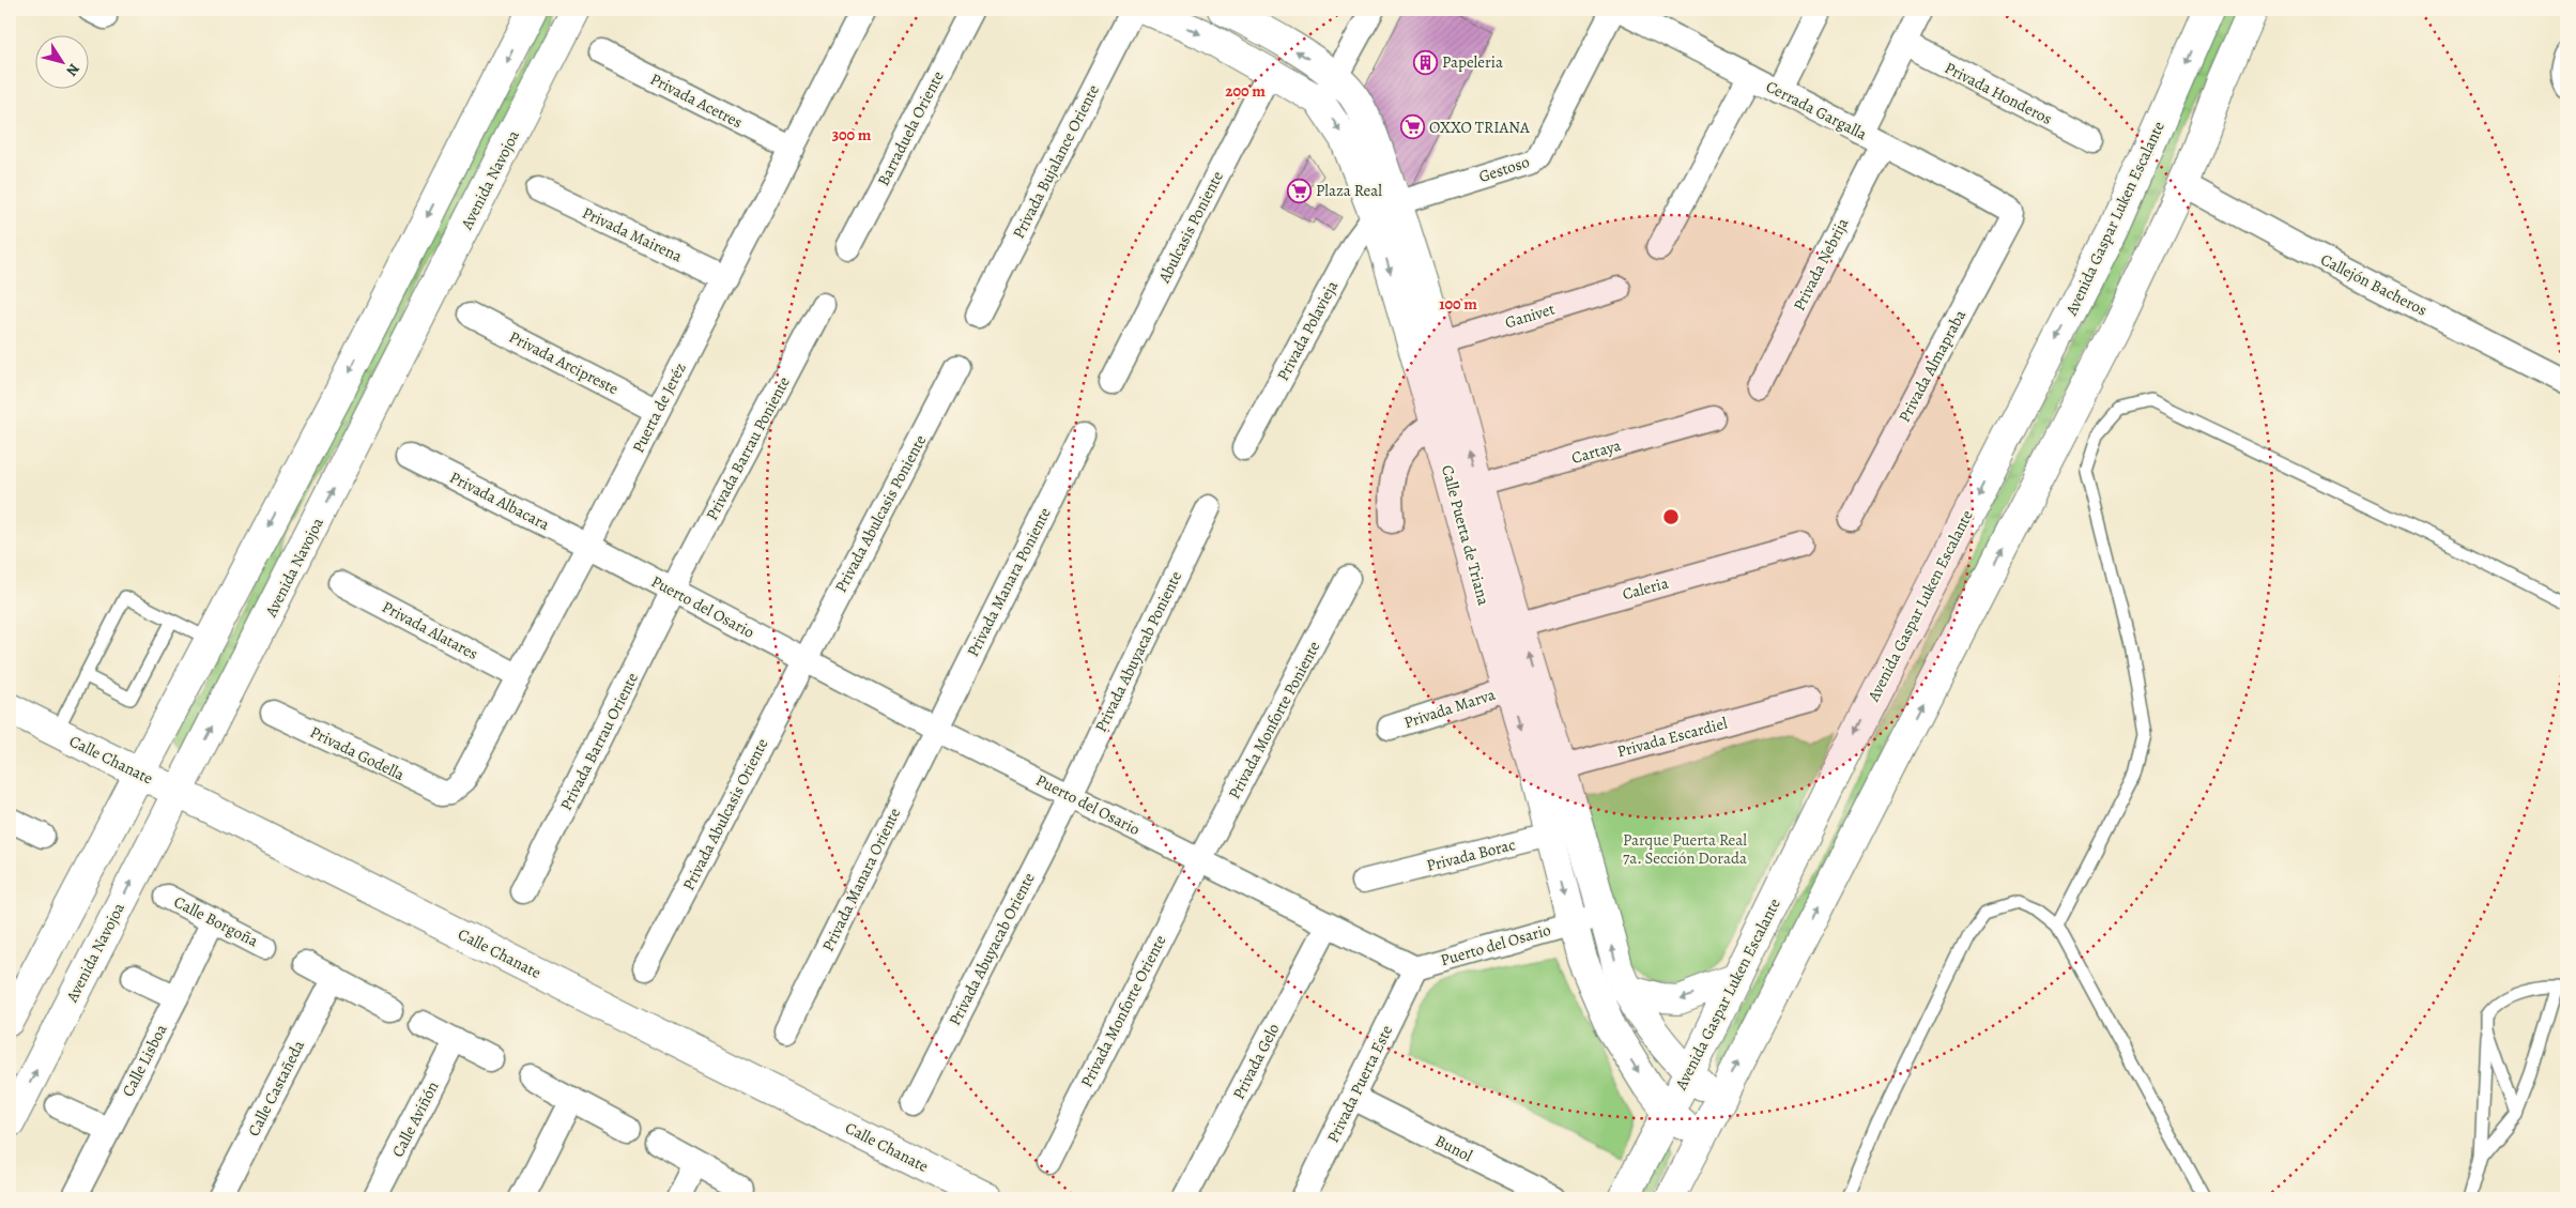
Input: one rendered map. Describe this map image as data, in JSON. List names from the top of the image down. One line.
{"streets":{"street":["Privada Honderos","Privada Acetres","Cerrada Gargalla","Barraduela Oriente","Privada Bujalance Oriente","Gestoso","Avenida Navojoa","Avenida Gaspar Luken Escalante","Abulcasis Poniente","Privada Mairena","Privada Nebrija","Callejón Bacheros","Ganivet","Privada Polavieja","Privada Arcipreste","Privada Almapraba","Puerta de Jeréz","Privada Barrau Poniente","Cartaya","Privada Albacara","Privada Abulcasis Poniente","Calle Puerta de Triana","Privada Manara Poniente","Caleria","Puerto del Osario","Privada Alatares","Privada Abuyacab Poniente","Privada Marva","Privada Monforte Poniente","Privada Escardiel","Privada Barrau Oriente","Privada Godella","Calle Chanate","Privada Abulcasis Oriente","Privada Borac","Privada Manara Oriente","Calle Borgoña","Privada Abuyacab Oriente","Privada Monforte Oriente","Calle Lisboa","Privada Gelo","Privada Puerta Este","Calle Castañeda","Calle Aviñón","Bunol"]},"crossings":[["Privada Acetres","Puerta de Jeréz"],["Cerrada Gargalla","Privada Nebrija"],["Cerrada Gargalla","Privada Almapraba"],["Gestoso","Privada Polavieja"],["Gestoso","Calle Puerta de Triana"],["Avenida Navojoa","Calle Chanate"],["Avenida Gaspar Luken Escalante","Calle Puerta de Triana"],["Abulcasis Poniente","Calle Puerta de Triana"],["Privada Mairena","Puerta de Jeréz"],["Ganivet","Calle Puerta de Triana"],["Privada Polavieja","Calle Puerta de Triana"],["Privada Arcipreste","Puerta de Jeréz"],["Puerta de Jeréz","Privada Albacara"],["Puerta de Jeréz","Puerto del Osario"],["Puerta de Jeréz","Privada Alatares"],["Puerta de Jeréz","Privada Godella"],["Privada Barrau Poniente","Puerto del Osario"],["Privada Barrau Poniente","Privada Barrau Oriente"],["Cartaya","Calle Puerta de Triana"],["Privada Albacara","Puerto del Osario"],["Privada Abulcasis Poniente","Puerto del Osario"],["Privada Abulcasis Poniente","Privada Abulcasis Oriente"],["Calle Puerta de Triana","Caleria"],["Calle Puerta de Triana","Puerto del Osario"],["Calle Puerta de Triana","Privada Marva"],["Calle Puerta de Triana","Privada Escardiel"],["Calle Puerta de Triana","Privada Borac"],["Privada Manara Poniente","Puerto del Osario"],["Privada Manara Poniente","Privada Manara Oriente"],["Puerto del Osario","Privada Abuyacab Poniente"],["Puerto del Osario","Privada Monforte Poniente"],["Puerto del Osario","Privada Barrau Oriente"],["Puerto del Osario","Privada Abulcasis Oriente"],["Puerto del Osario","Privada Manara Oriente"],["Puerto del Osario","Privada Abuyacab Oriente"],["Puerto del Osario","Privada Monforte Oriente"],["Puerto del Osario","Privada Gelo"],["Puerto del Osario","Privada Puerta Este"],["Privada Abuyacab Poniente","Privada Abuyacab Oriente"],["Privada Monforte Poniente","Privada Monforte Oriente"],["Calle Borgoña","Calle Lisboa"],["Privada Puerta Este","Bunol"]],"parks":["Parque Puerta Real 7a. Sección Dorada"],"places":{"building":["Papeleria"],"supermarket":["OXXO TRIANA","Plaza Real"]},"north":"bottom right","rings":["200 m","300 m","100 m"]}
